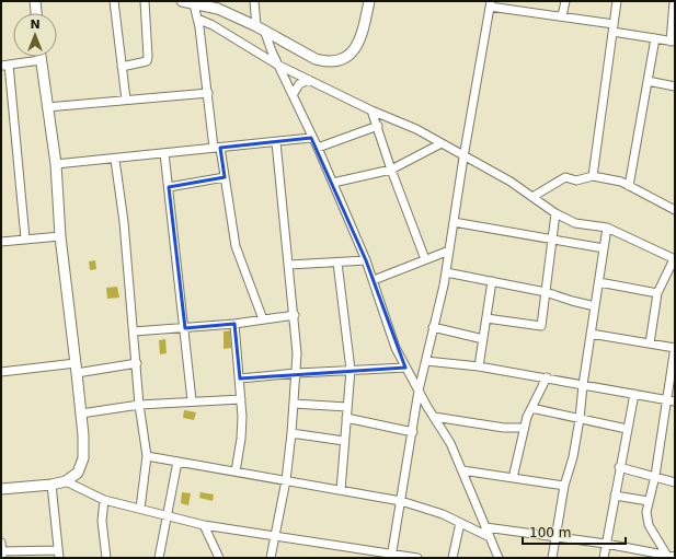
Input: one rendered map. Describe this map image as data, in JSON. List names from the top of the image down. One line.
{"scale_bar":"100 m","north":"top"}
